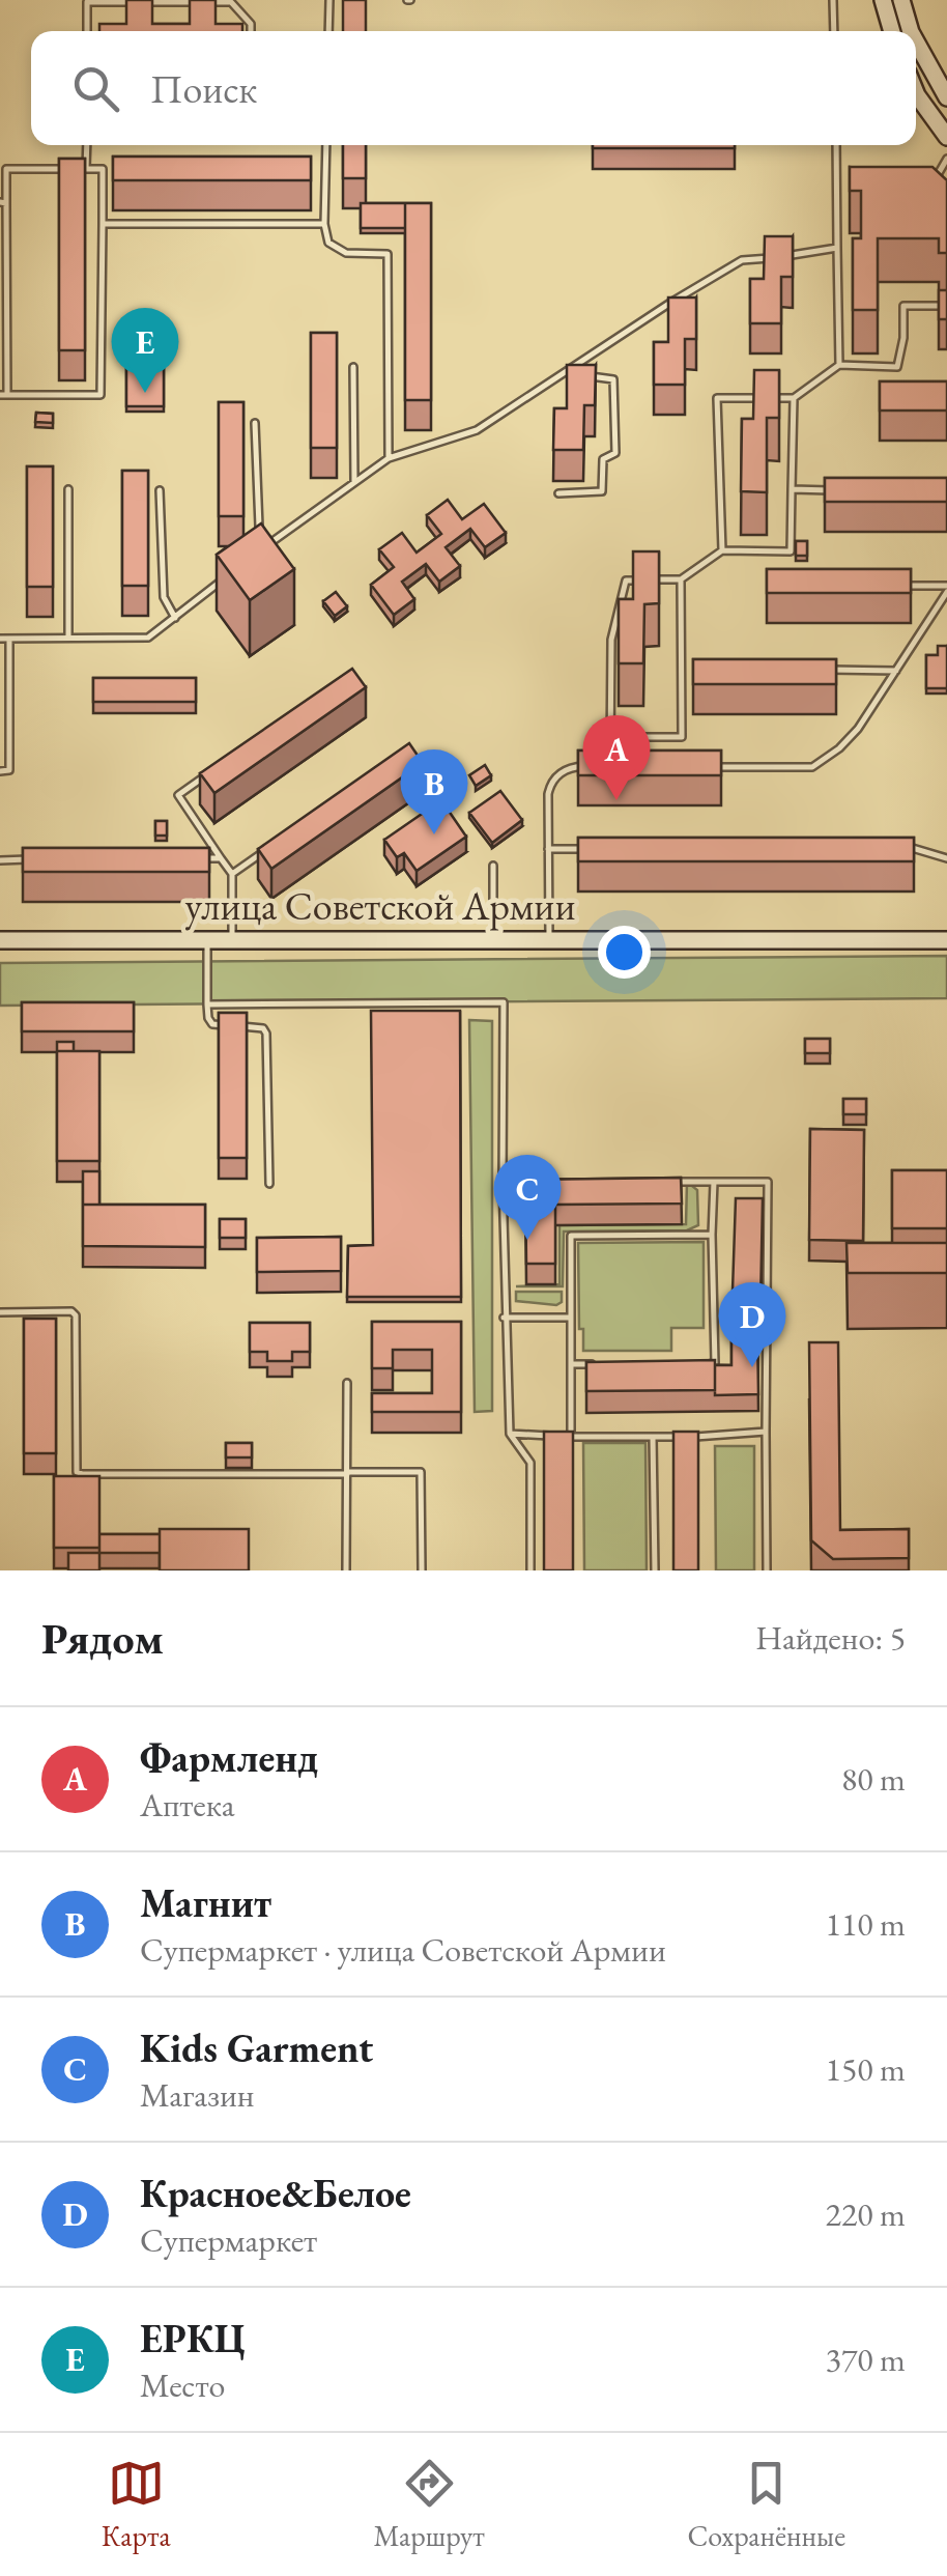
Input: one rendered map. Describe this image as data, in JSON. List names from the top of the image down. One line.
{"streets":{"main road":["улица Советской Армии"]},"page":{"search":"Поиск","pins":["E","A","B","C","D"],"heading":["Рядом","Найдено: 5"],"list":[{"mark":"A","name":"Фармленд","note":"Аптека","value":"80 m"},{"mark":"B","name":"Магнит","note":"Супермаркет · улица Советской Армии","value":"110 m"},{"mark":"C","name":"Kids Garment","note":"Магазин","value":"150 m"},{"mark":"D","name":"Красное&Белое","note":"Супермаркет","value":"220 m"},{"mark":"E","name":"ЕРКЦ","note":"Место","value":"370 m"}],"nav":["Карта","Маршрут","Сохранённые"]}}
